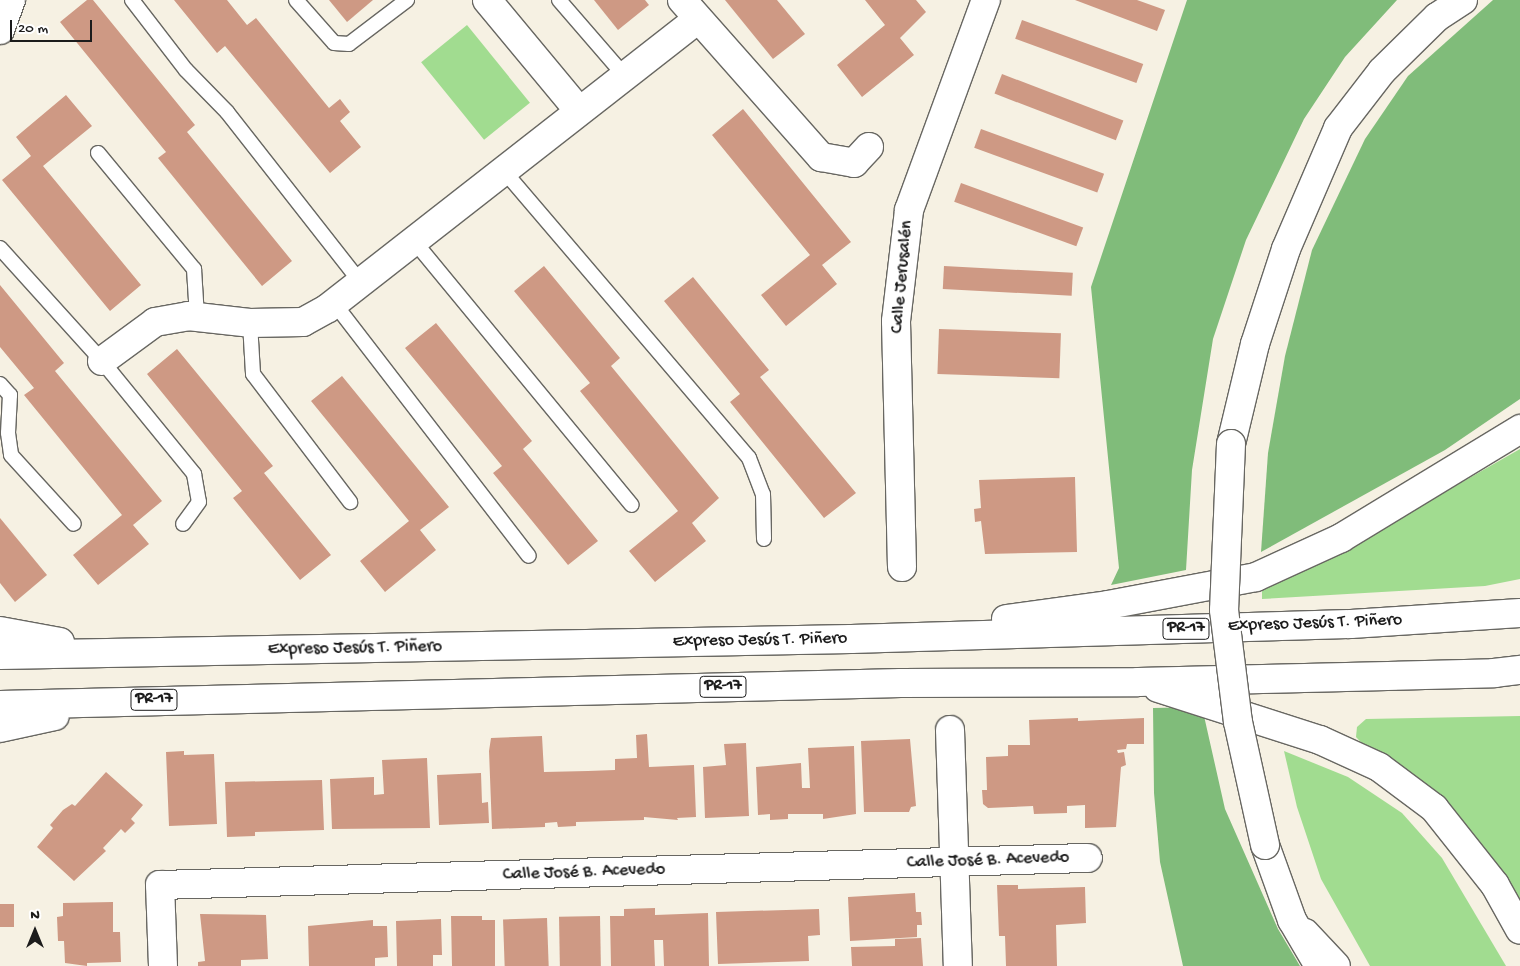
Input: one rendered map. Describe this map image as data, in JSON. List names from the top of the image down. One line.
{"streets":{"main road":["Calle Jerusalén","Expreso Jesús T. Piñero","PR-17","Calle José B. Acevedo"]},"scale_bar":"20 m","north":"top"}
